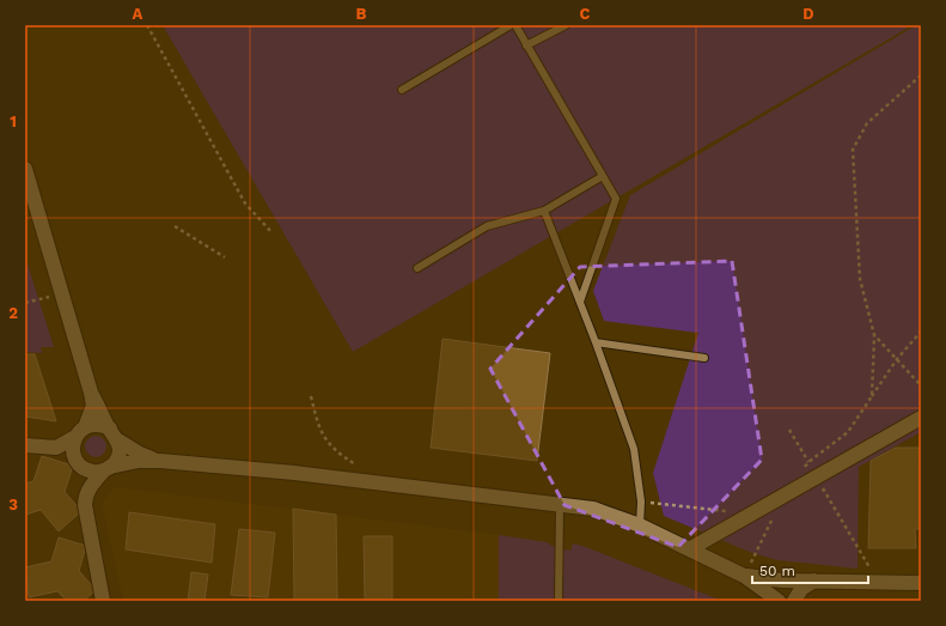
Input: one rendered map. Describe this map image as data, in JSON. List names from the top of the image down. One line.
{"scale_bar":"50 m","grid":{"columns":["A","B","C","D"],"rows":["1","2","3"]}}
